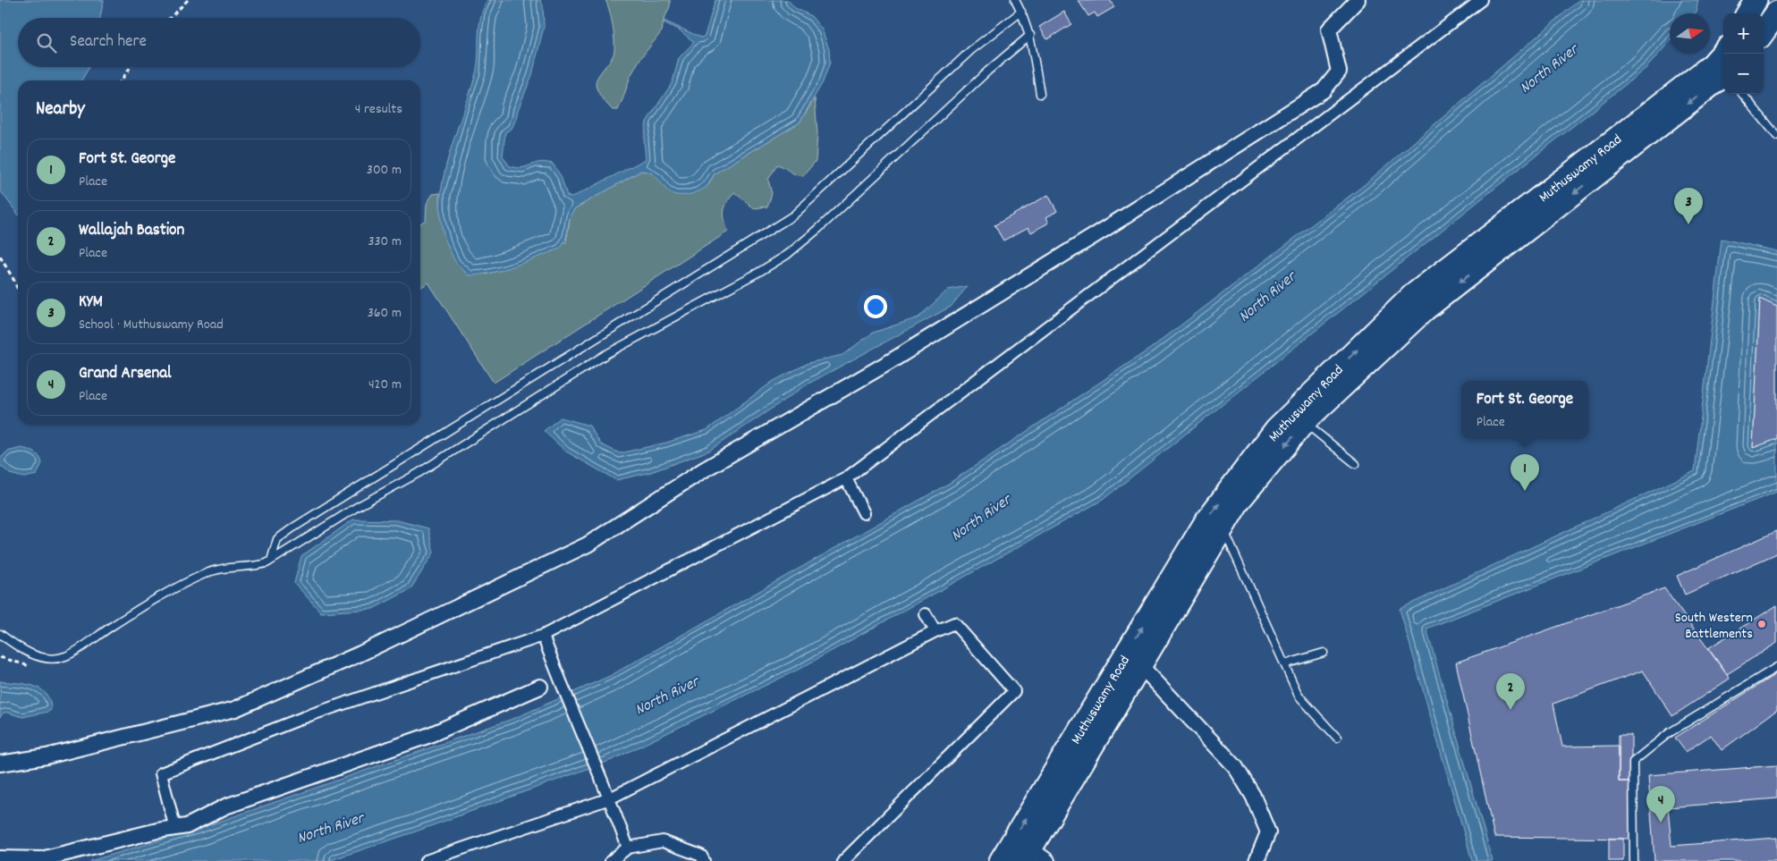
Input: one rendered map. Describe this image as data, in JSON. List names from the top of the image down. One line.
{"streets":{"main road":["Muthuswamy Road"]},"water":["North River"],"places":["South Western Battlements"],"north":"right","page":{"map_buttons":["+","−"],"search":"Search here","heading":["Nearby","4 results"],"list":[{"mark":"1","name":"Fort St. George","note":"Place","value":"300 m"},{"mark":"2","name":"Wallajah Bastion","note":"Place","value":"330 m"},{"mark":"3","name":"KYM","note":"School · Muthuswamy Road","value":"360 m"},{"mark":"4","name":"Grand Arsenal","note":"Place","value":"420 m"}],"pins":["3","1","2","4"],"popup":["Fort St. George","Place"]}}
